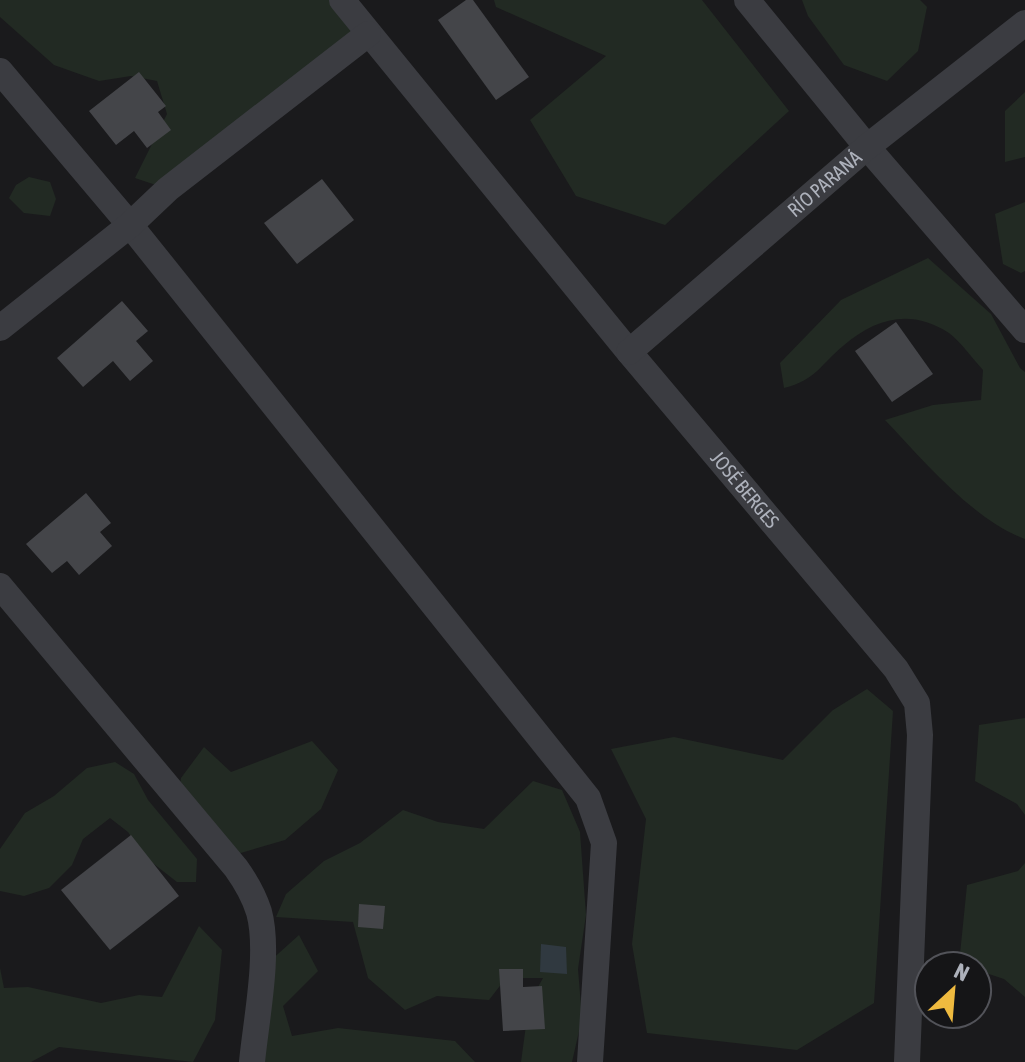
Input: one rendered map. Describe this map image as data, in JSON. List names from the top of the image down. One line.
{"streets":{"street":["RÍO PARANÁ","JOSÉ BERGES"]},"crossings":[["RÍO PARANÁ","JOSÉ BERGES"]],"north":"top right"}
